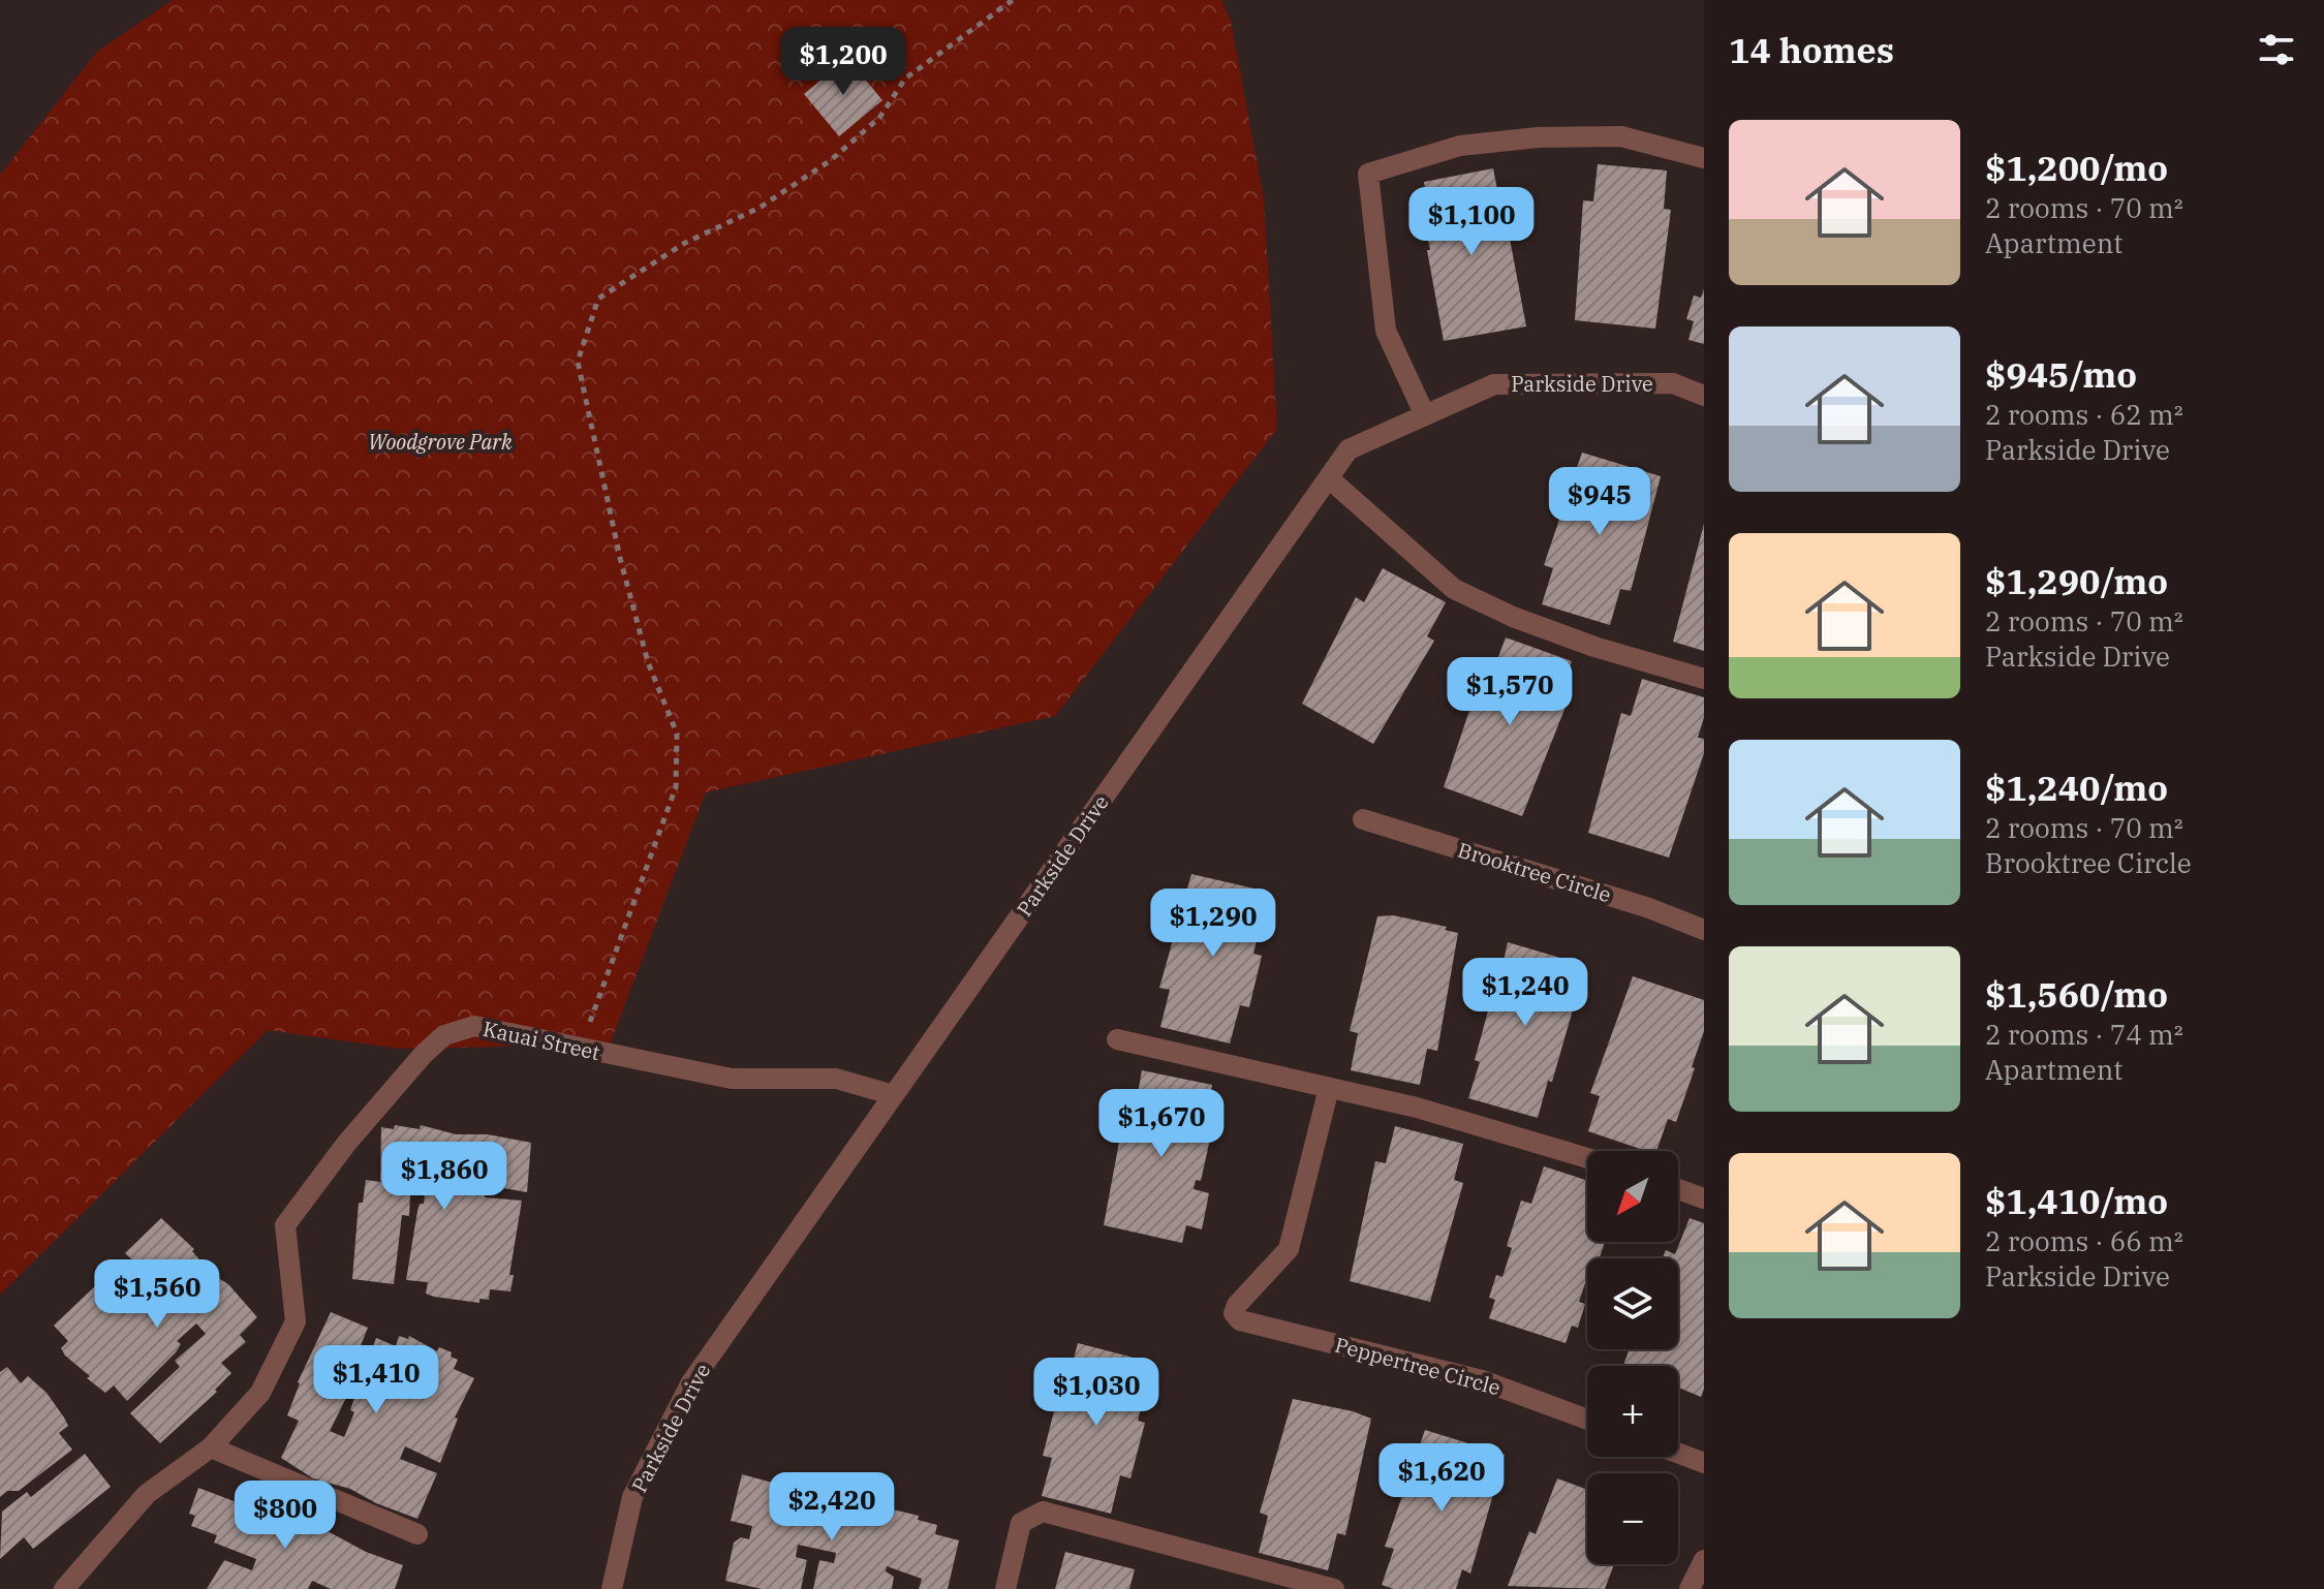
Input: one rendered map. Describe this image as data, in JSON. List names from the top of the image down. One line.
{"streets":{"street":["Parkside Drive","Brooktree Circle","Kauai Street","Peppertree Circle"]},"crossings":[["Parkside Drive","Kauai Street"]],"parks":["Woodgrove Park"],"north":"bottom left","page":{"heading":"14 homes","price":["$1,200","$1,100","$945","$1,570","$1,290","$1,240","$1,670","$1,860","$1,560","$1,410","$1,030","$1,620","$2,420","$800"],"list":[{"name":"$1,200/mo","note":"2 rooms · 70 m² · Apartment"},{"name":"$945/mo","note":"2 rooms · 62 m² · Parkside Drive"},{"name":"$1,290/mo","note":"2 rooms · 70 m² · Parkside Drive"},{"name":"$1,240/mo","note":"2 rooms · 70 m² · Brooktree Circle"},{"name":"$1,560/mo","note":"2 rooms · 74 m² · Apartment"},{"name":"$1,410/mo","note":"2 rooms · 66 m² · Parkside Drive"}],"map_buttons":["+","−"]}}
